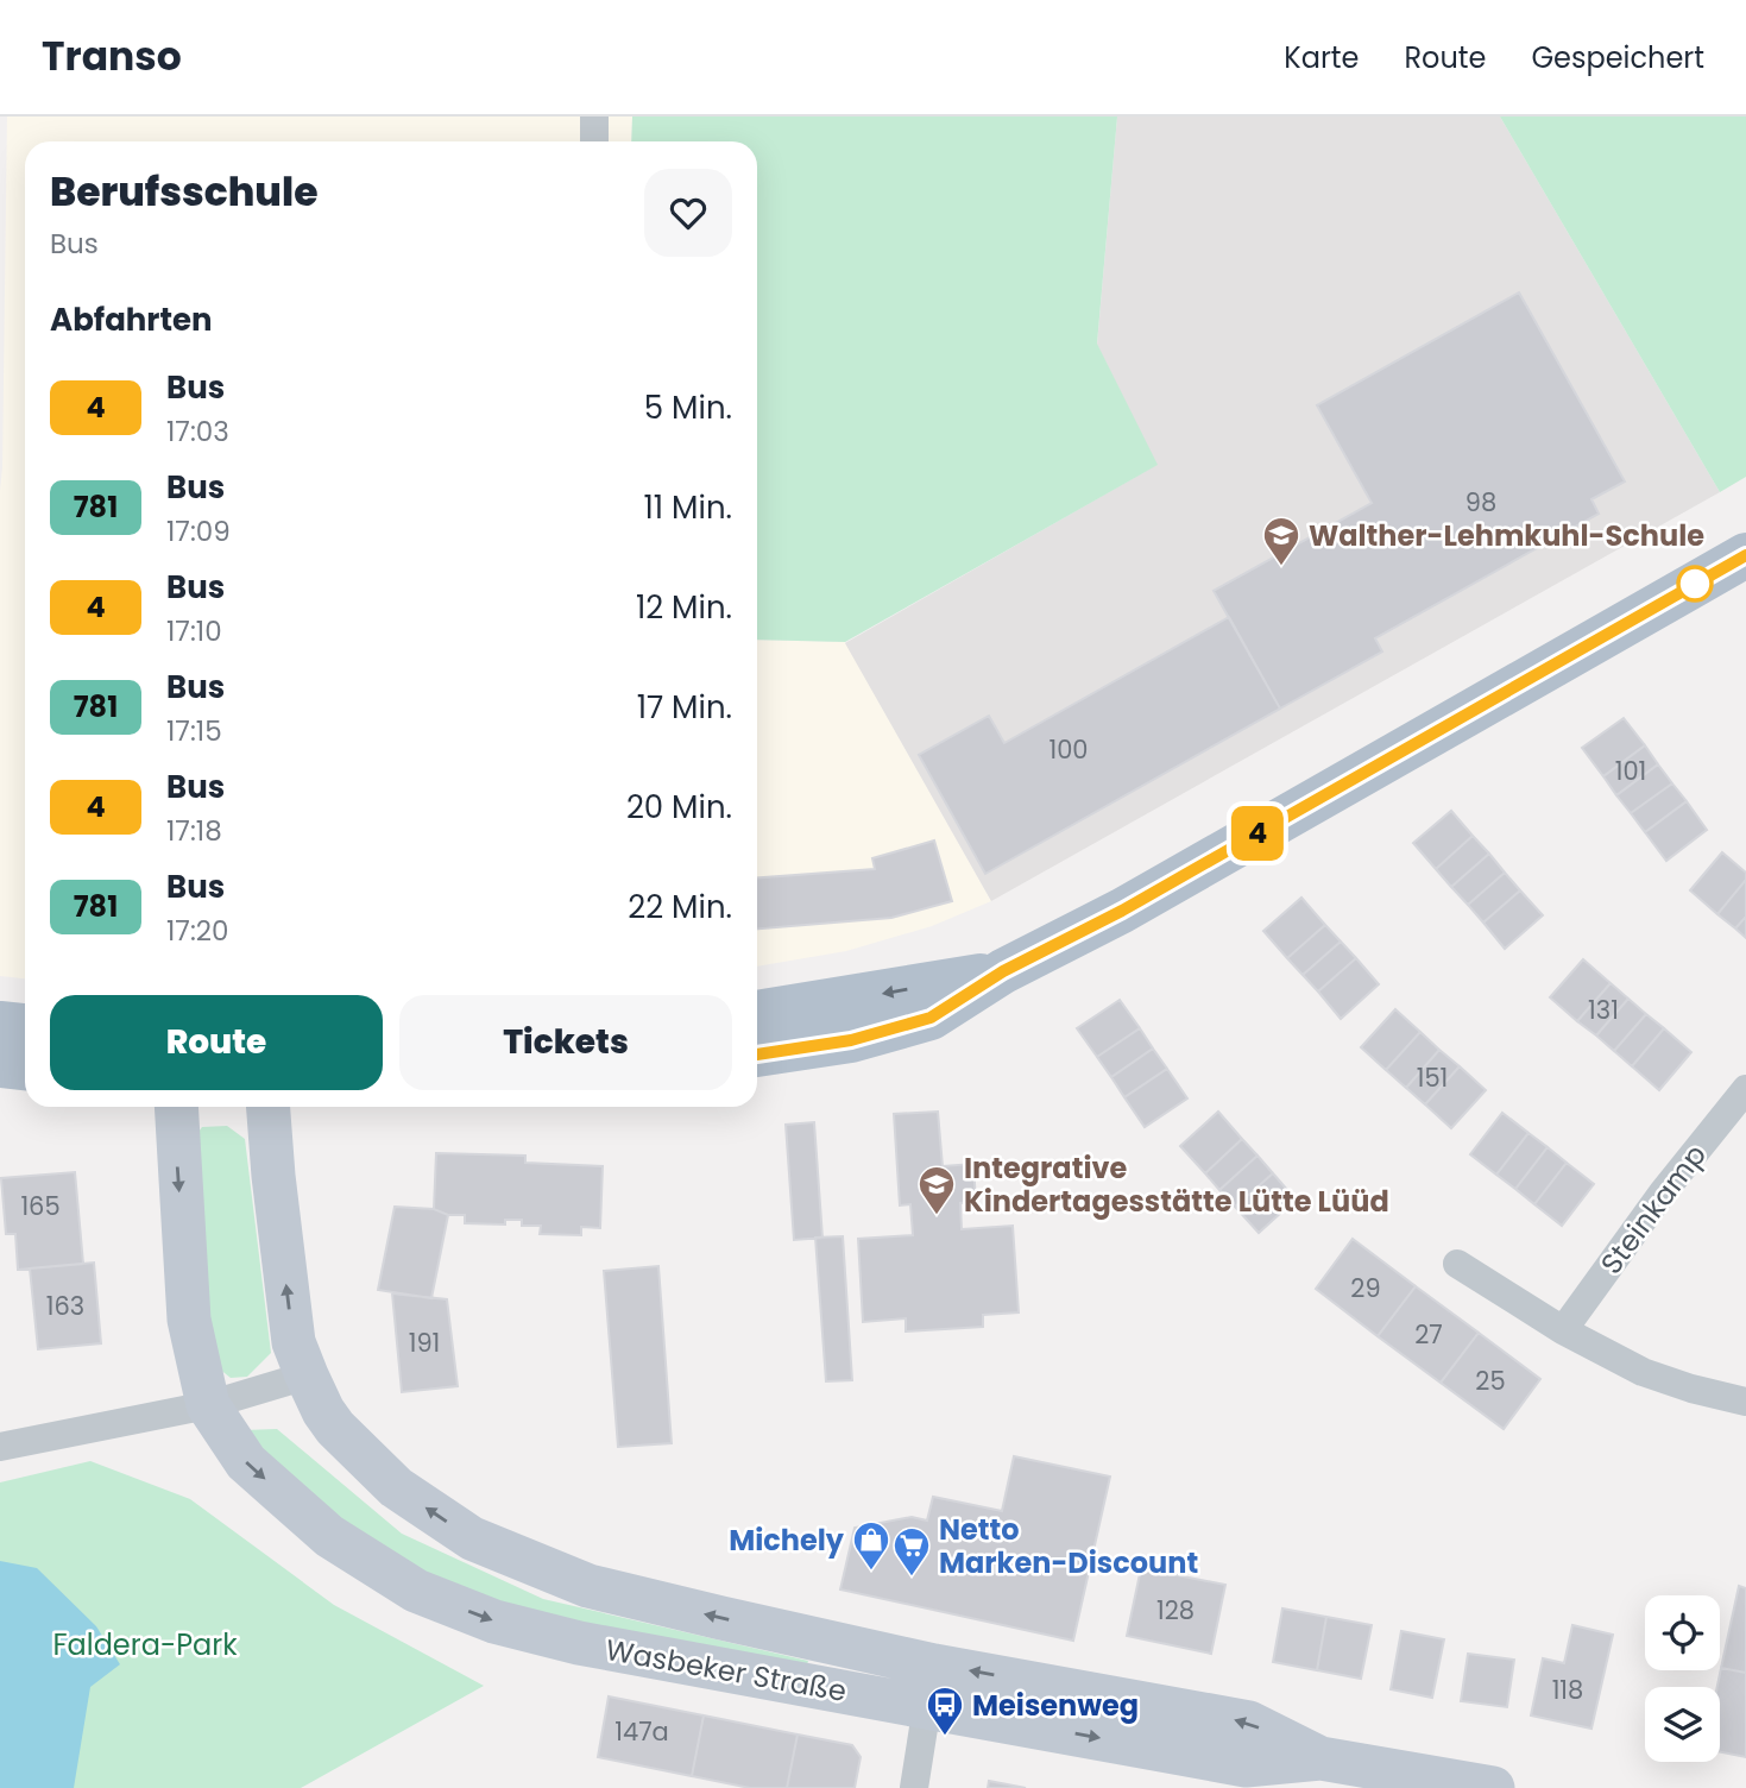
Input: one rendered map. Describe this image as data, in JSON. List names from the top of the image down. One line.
{"streets":{"street":["Steinkamp","Wasbeker Straße"]},"parks":["Faldera-Park"],"places":{"school or university":["Walther-Lehmkuhl-Schule","Integrative Kindertagesstätte Lütte Lüüd"],"shop":["Michely"],"supermarket":["Netto Marken-Discount"],"bus stop":["Meisenweg"]},"lines":["bus line 4"],"house_numbers":["98","100","101","131","151","165","29","163","27","191","25","128","118","147a"],"page":{"header":"Transo","nav":["Karte","Route","Gespeichert"],"on_map":"4","heading":[["Berufsschule","Bus"],"Abfahrten"],"list":[{"mark":"4","name":"Bus","note":"17:03","value":"5 Min."},{"mark":"781","name":"Bus","note":"17:09","value":"11 Min."},{"mark":"4","name":"Bus","note":"17:10","value":"12 Min."},{"mark":"781","name":"Bus","note":"17:15","value":"17 Min."},{"mark":"4","name":"Bus","note":"17:18","value":"20 Min."},{"mark":"781","name":"Bus","note":"17:20","value":"22 Min."}],"buttons":["Route","Tickets"]}}
